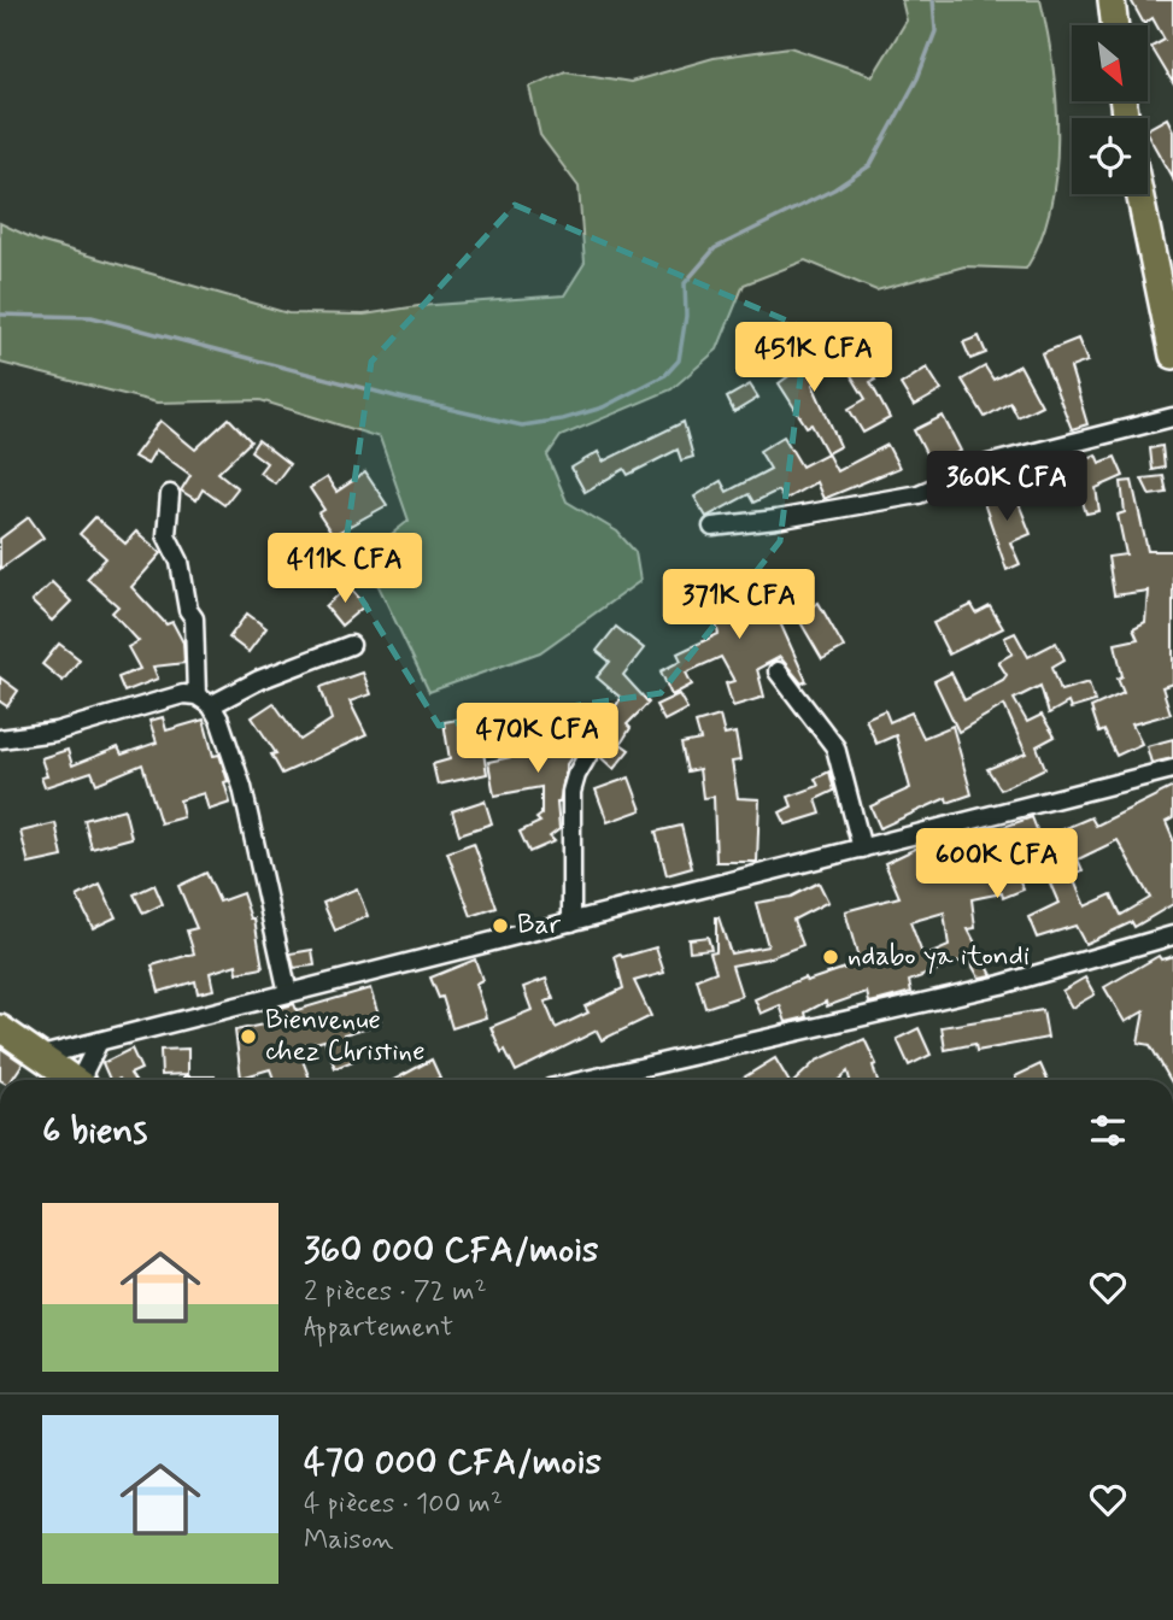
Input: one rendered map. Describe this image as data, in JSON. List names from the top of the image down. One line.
{"places":["Bar","ndabo ya itondi","Bienvenue chez Christine"],"north":"bottom right","page":{"price":["451K CFA","360K CFA","411K CFA","371K CFA","470K CFA","600K CFA"],"heading":"6 biens","list":[{"name":"360 000 CFA/mois","note":"2 pièces · 72 m² · Appartement"},{"name":"470 000 CFA/mois","note":"4 pièces · 100 m² · Maison"}]}}
